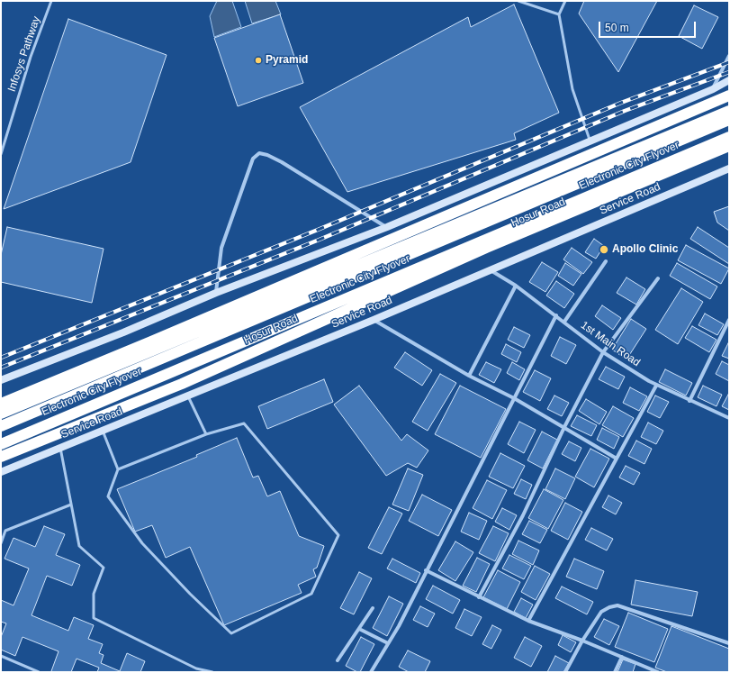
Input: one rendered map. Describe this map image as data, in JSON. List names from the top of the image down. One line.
{"streets":{"highway":["Electronic City Flyover","Hosur Road"],"street":["Service Road","1st Main Road"],"lane":["Infosys Pathway"]},"crossings":[["Service Road","1st Main Road"]],"places":["Pyramid","Apollo Clinic"],"scale_bar":"50 m"}
